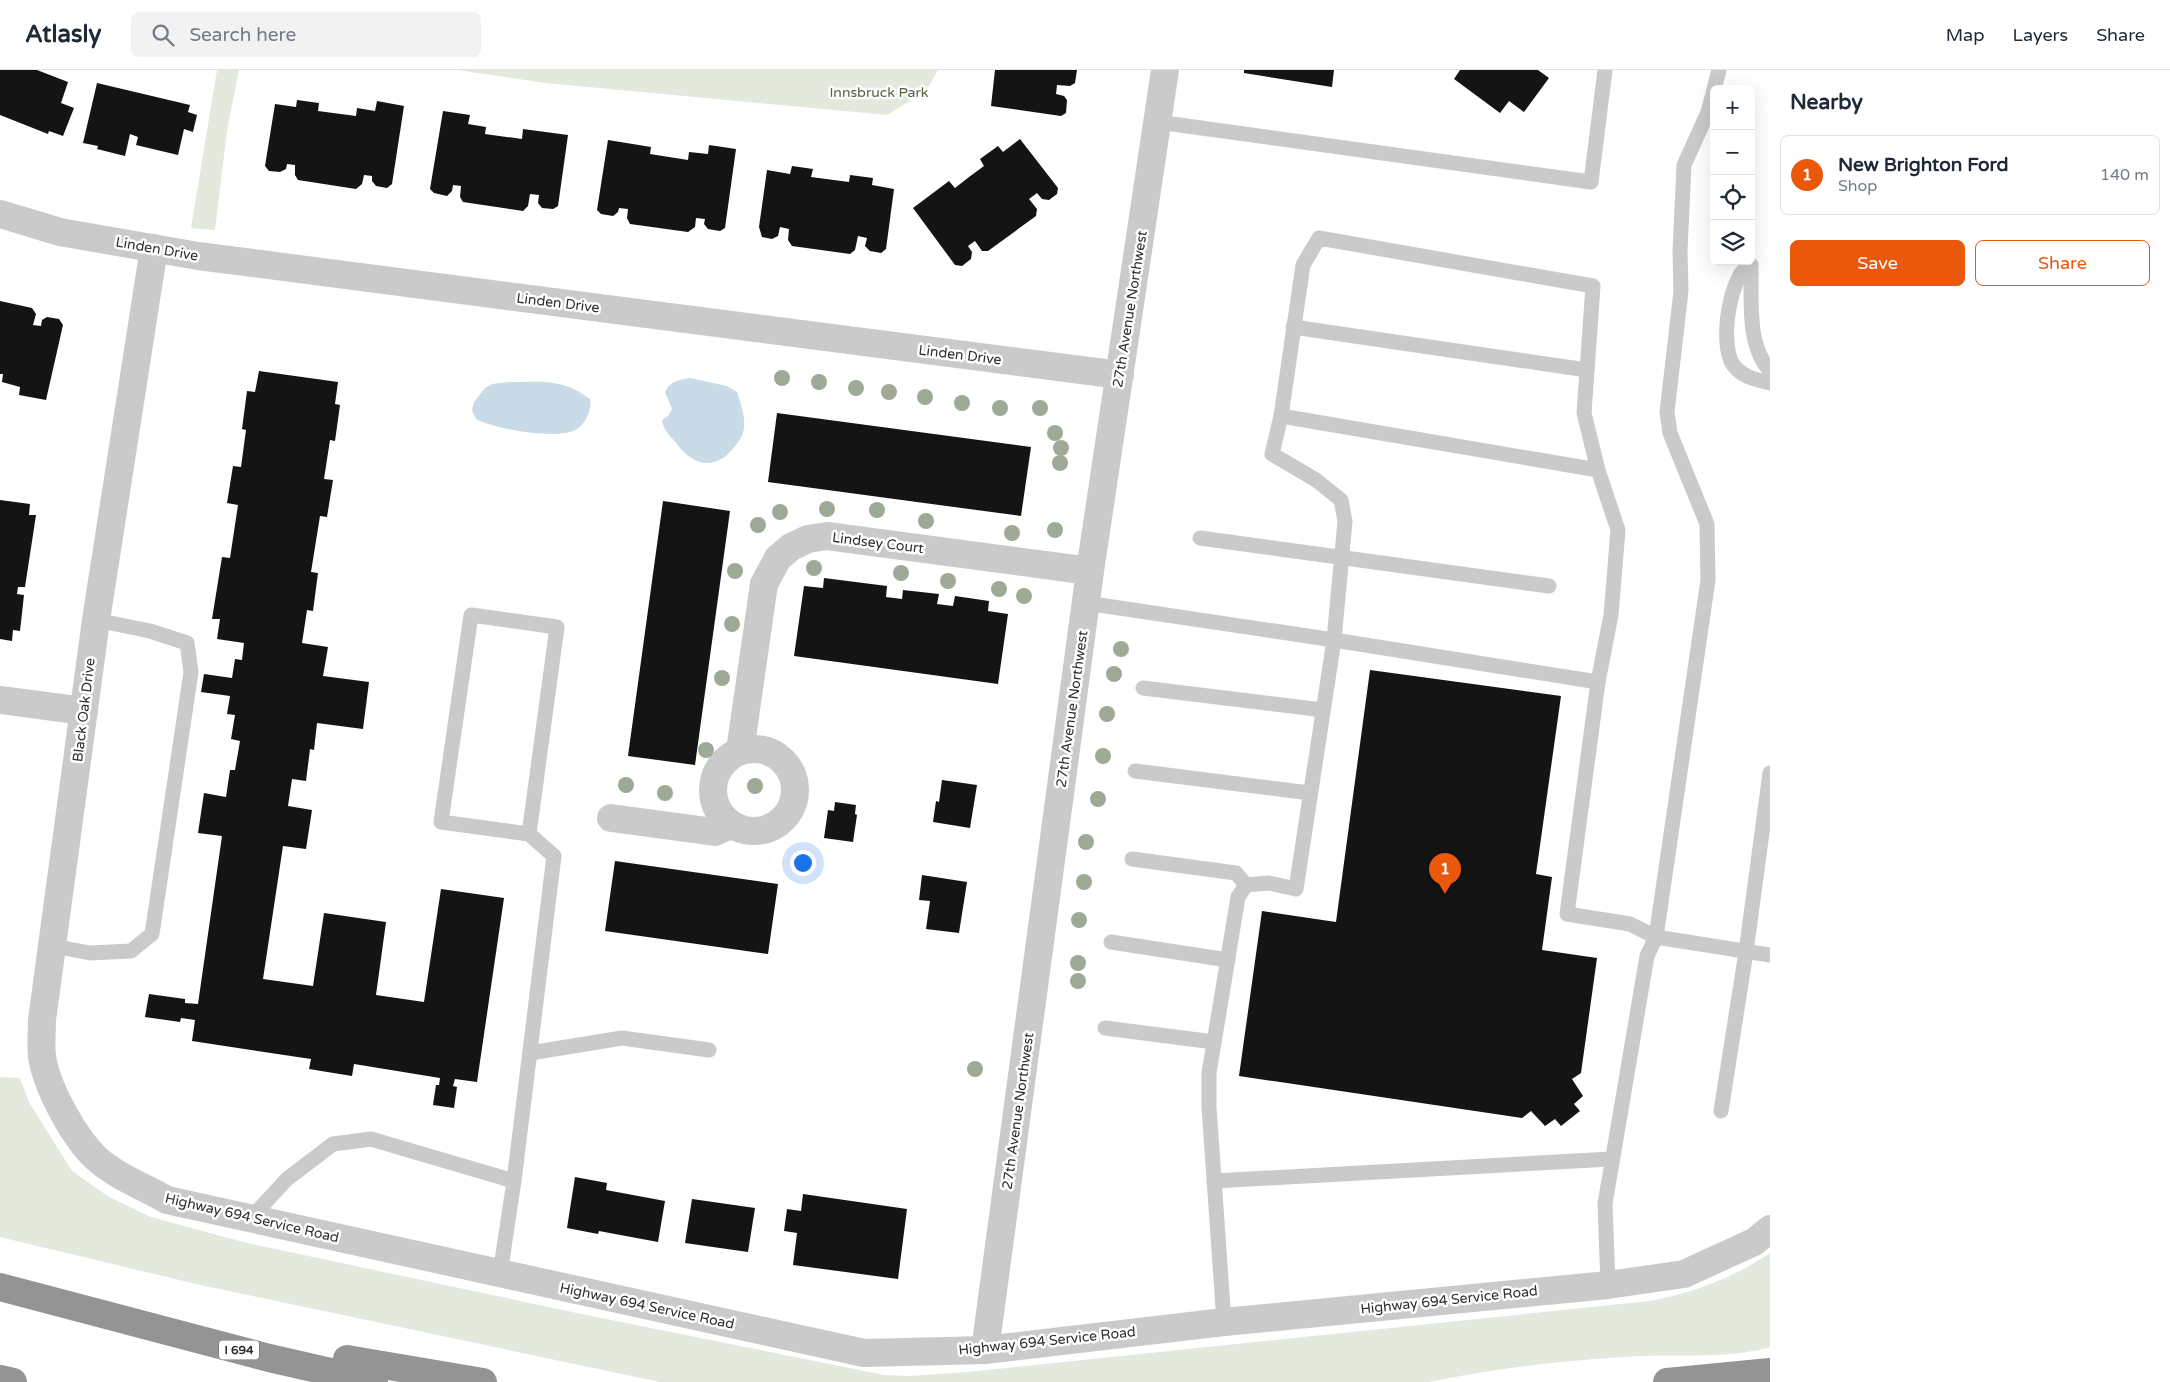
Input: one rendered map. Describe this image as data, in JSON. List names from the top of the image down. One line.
{"streets":{"highway":["I 694"],"street":["Linden Drive","27th Avenue Northwest","Lindsey Court","Black Oak Drive","Highway 694 Service Road"]},"crossings":[["Linden Drive","27th Avenue Northwest"],["Linden Drive","Black Oak Drive"],["27th Avenue Northwest","Lindsey Court"],["27th Avenue Northwest","Highway 694 Service Road"],["Black Oak Drive","Highway 694 Service Road"]],"parks":["Innsbruck Park"],"page":{"header":"Atlasly","search":"Search here","nav":["Map","Layers","Share"],"heading":"Nearby","map_buttons":["+","−"],"list":[{"mark":"1","name":"New Brighton Ford","note":"Shop","value":"140 m"}],"buttons":["Save","Share"],"pins":"1"}}
